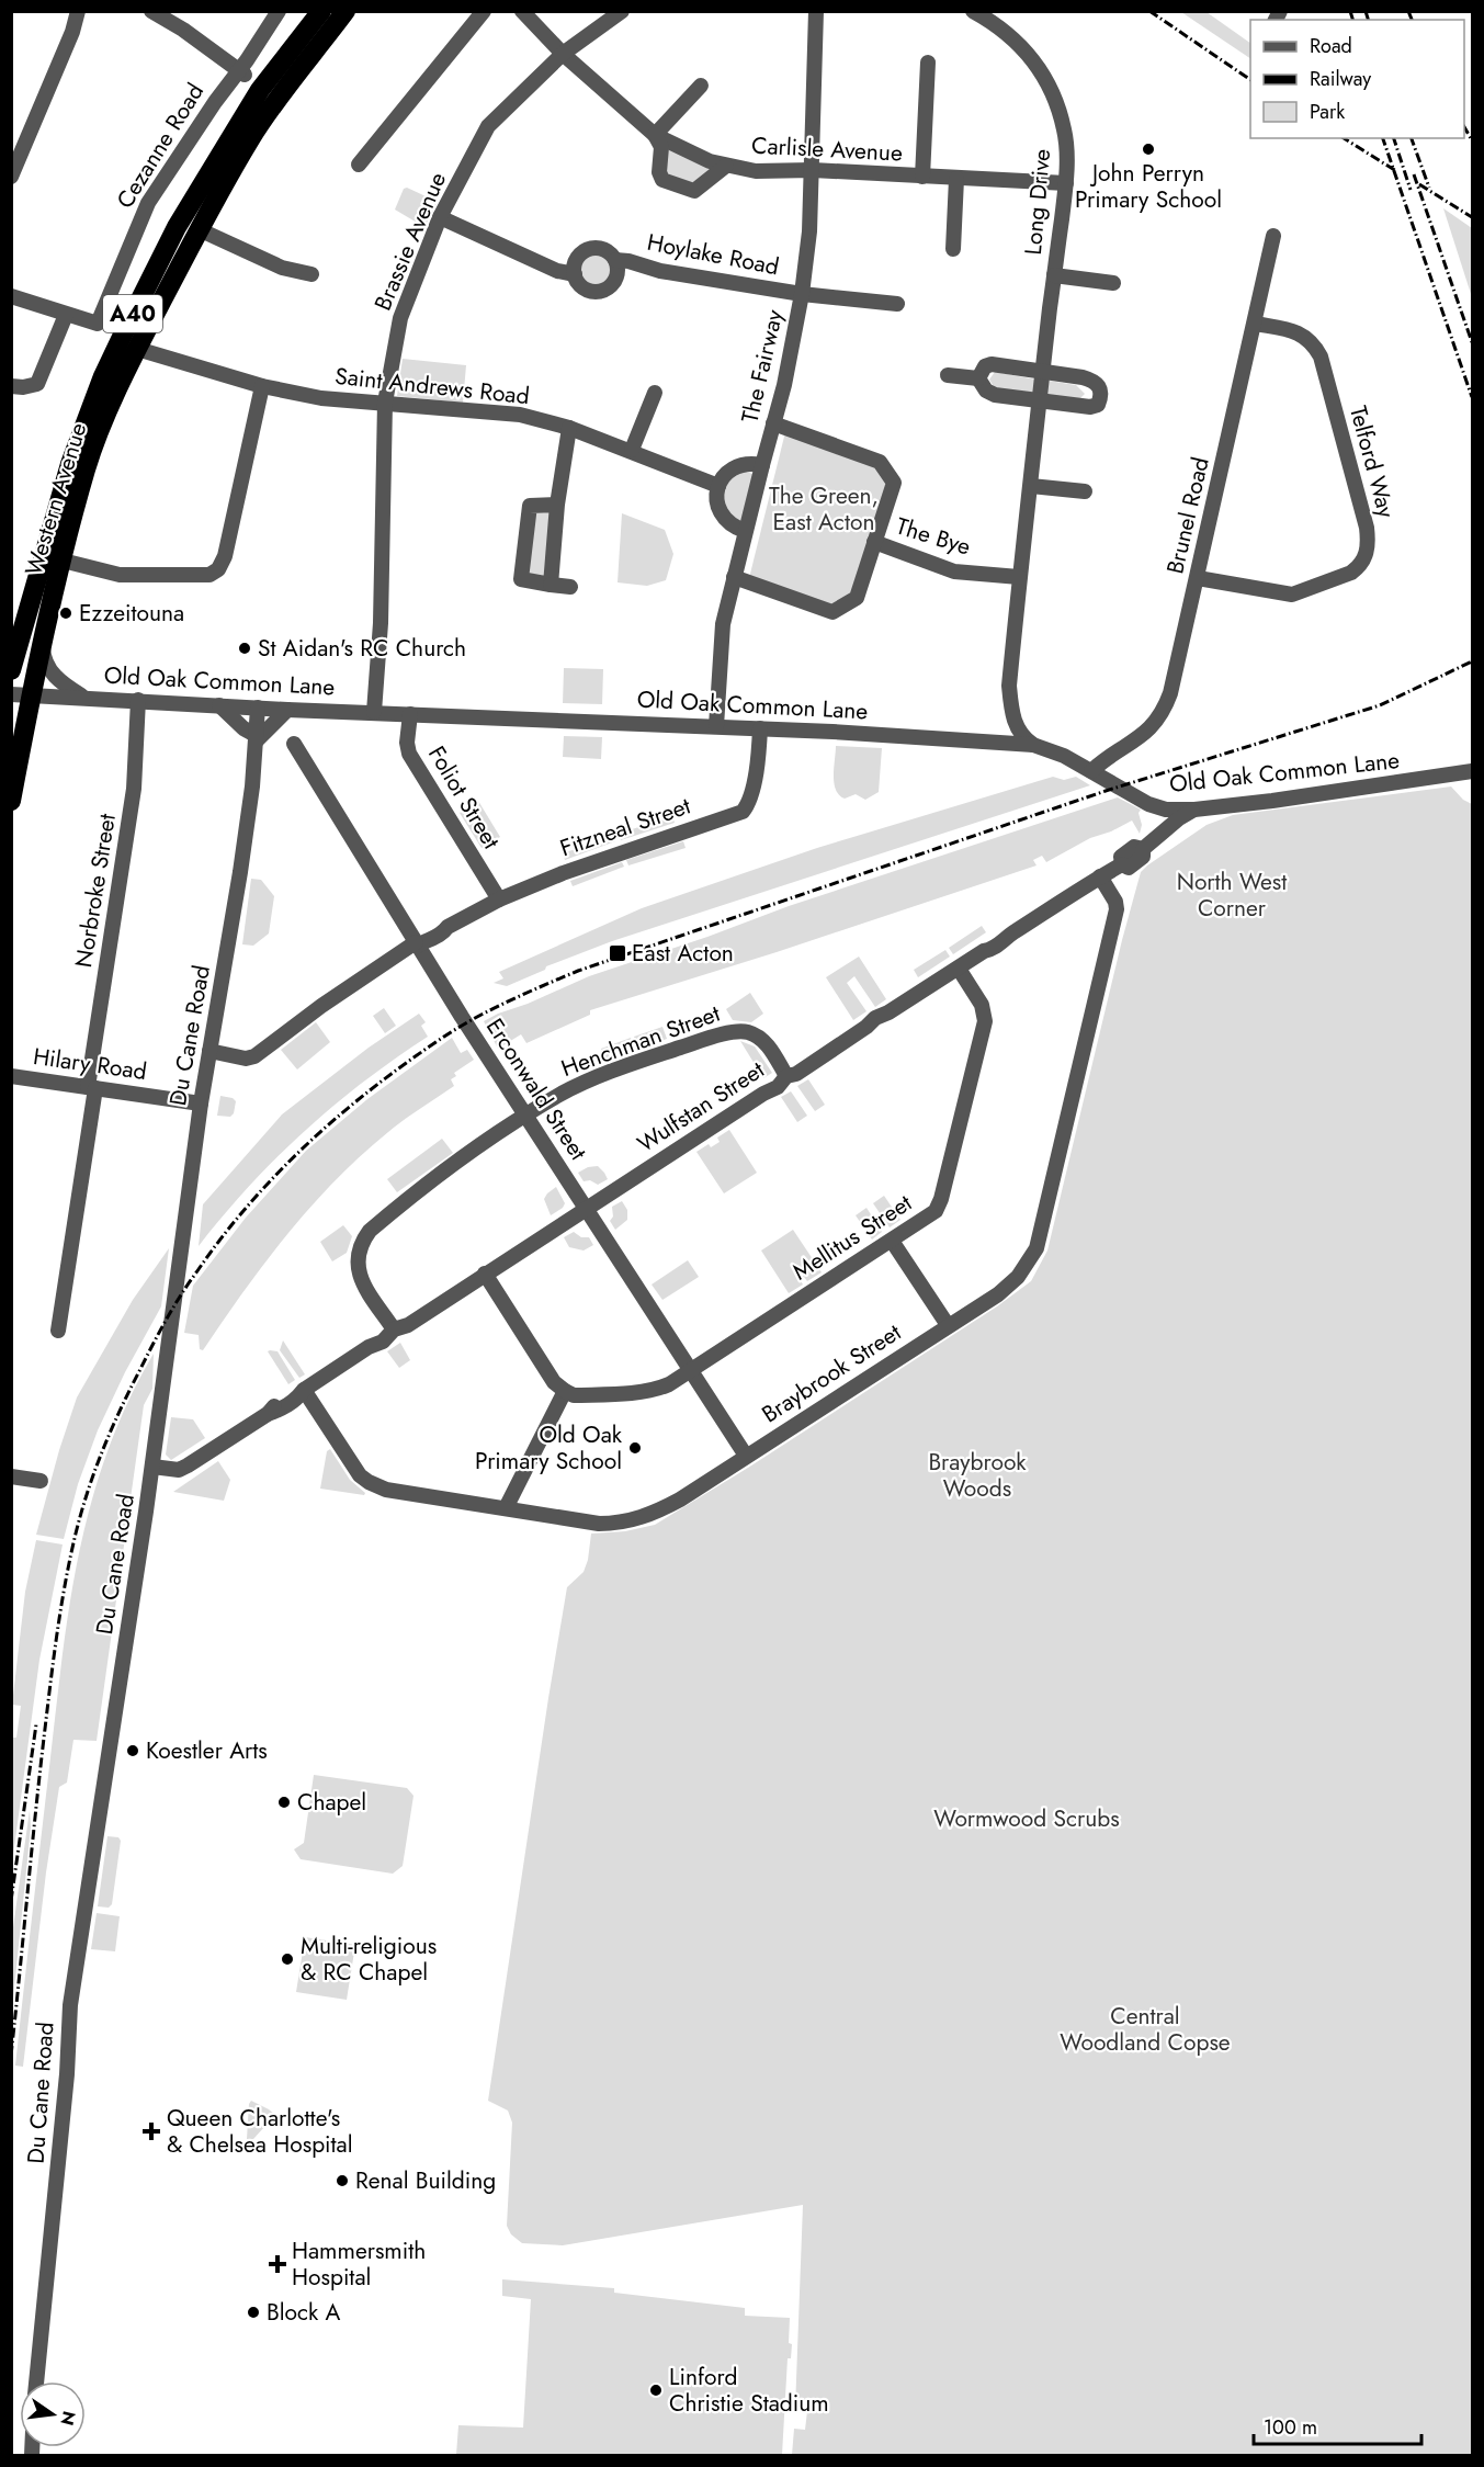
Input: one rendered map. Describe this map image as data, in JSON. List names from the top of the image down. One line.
{"streets":{"highway":["A40","Western Avenue"],"street":["Cezanne Road","Carlisle Avenue","Long Drive","Brassie Avenue","Hoylake Road","The Fairway","Saint Andrews Road","Telford Way","Brunel Road","The Bye","Old Oak Common Lane","Foliot Street","Fitzneal Street","Norbroke Street","Du Cane Road","Henchman Street","Hilary Road","Erconwald Street","Wulfstan Street","Mellitus Street","Braybrook Street"]},"crossings":[["Carlisle Avenue","Long Drive"],["Carlisle Avenue","Brassie Avenue"],["Carlisle Avenue","The Fairway"],["Long Drive","The Bye"],["Long Drive","Old Oak Common Lane"],["Brassie Avenue","Hoylake Road"],["Brassie Avenue","Saint Andrews Road"],["Brassie Avenue","Old Oak Common Lane"],["Hoylake Road","The Fairway"],["The Fairway","Old Oak Common Lane"],["Saint Andrews Road","Western Avenue"],["Telford Way","Brunel Road"],["Western Avenue","Old Oak Common Lane"],["Brunel Road","Old Oak Common Lane"],["Old Oak Common Lane","Foliot Street"],["Old Oak Common Lane","Fitzneal Street"],["Old Oak Common Lane","Norbroke Street"],["Old Oak Common Lane","Du Cane Road"],["Old Oak Common Lane","Wulfstan Street"],["Foliot Street","Fitzneal Street"],["Fitzneal Street","Erconwald Street"],["Norbroke Street","Hilary Road"],["Du Cane Road","Hilary Road"],["Du Cane Road","Wulfstan Street"],["Henchman Street","Erconwald Street"],["Henchman Street","Wulfstan Street"],["Erconwald Street","Wulfstan Street"],["Erconwald Street","Mellitus Street"],["Erconwald Street","Braybrook Street"],["Wulfstan Street","Mellitus Street"],["Wulfstan Street","Braybrook Street"]],"parks":["The Green, East Acton","North West Corner","Braybrook Woods","Wormwood Scrubs","Central Woodland Copse"],"places":{"other":["John Perryn Primary School","Ezzeitouna","St Aidan's RC Church","Old Oak Primary School","Koestler Arts","Chapel","Multi-religious & RC Chapel","Renal Building","Block A","Linford Christie Stadium"],"transit":["East Acton"],"health":["Queen Charlotte's & Chelsea Hospital","Hammersmith Hospital"]},"legend":["Road","Railway","Park"],"scale_bar":"100 m","north":"right"}
